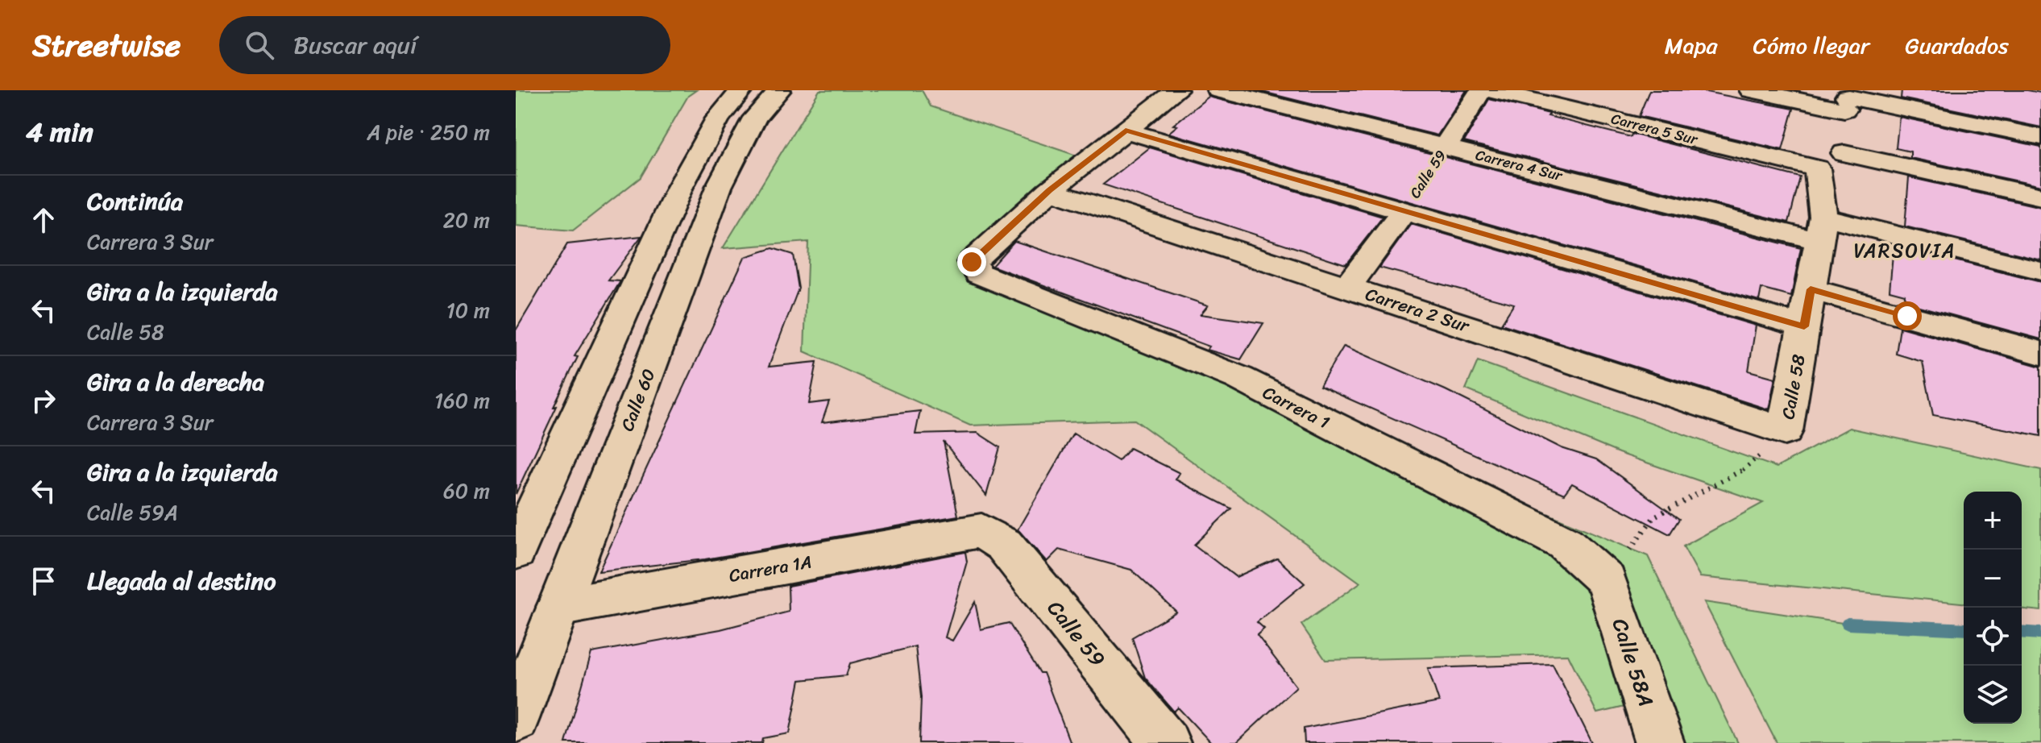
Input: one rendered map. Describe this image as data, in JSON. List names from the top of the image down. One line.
{"streets":{"street":["Carrera 5 Sur","Carrera 4 Sur","Calle 59","Carrera 2 Sur","Calle 58","Calle 60","Carrera 1","Carrera 1A","Calle 58A"]},"crossings":[["Carrera 5 Sur","Calle 58"],["Carrera 4 Sur","Calle 59"],["Carrera 4 Sur","Calle 58"],["Calle 59","Carrera 2 Sur"],["Calle 59","Carrera 1A"],["Carrera 2 Sur","Calle 58"],["Carrera 2 Sur","Carrera 1"],["Calle 60","Carrera 1A"],["Carrera 1","Calle 58A"]],"districts":["VARSOVIA"],"page":{"header":"Streetwise","search":"Buscar aquí","nav":["Mapa","Cómo llegar","Guardados"],"heading":["4 min","A pie · 250 m"],"list":[["Continúa","Carrera 3 Sur","20 m"],["Gira a la izquierda","Calle 58","10 m"],["Gira a la derecha","Carrera 3 Sur","160 m"],["Gira a la izquierda","Calle 59A","60 m"],"Llegada al destino"],"map_buttons":["+","−"]}}
